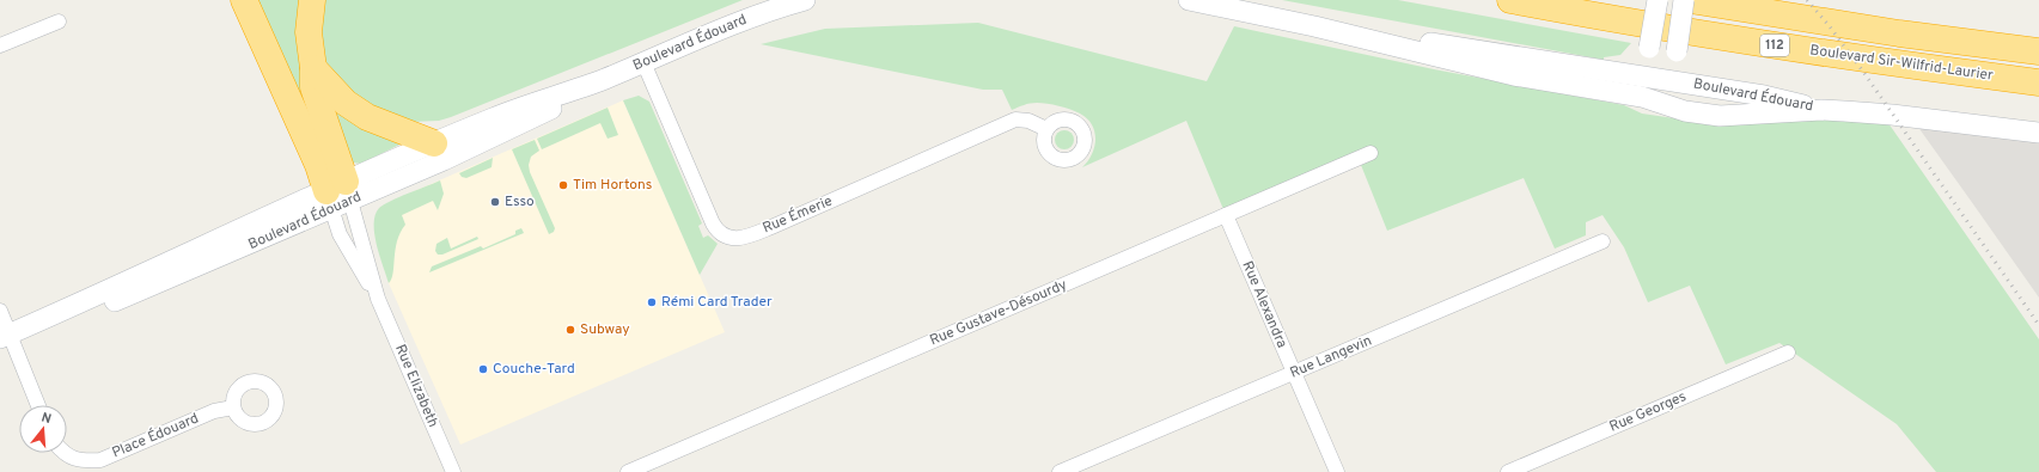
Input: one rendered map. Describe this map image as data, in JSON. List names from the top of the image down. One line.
{"streets":{"highway":["112","Boulevard Sir-Wilfrid-Laurier"],"street":["Boulevard Édouard","Rue Émerie","Rue Alexandra","Rue Gustave-Désourdy","Rue Langevin","Rue Elizabeth","Rue Georges","Place Édouard"]},"crossings":[["Boulevard Édouard","Rue Émerie"],["Boulevard Édouard","Rue Elizabeth"],["Rue Alexandra","Rue Gustave-Désourdy"],["Rue Alexandra","Rue Langevin"]],"places":["Tim Hortons","Esso","Rémi Card Trader","Subway","Couche-Tard"],"north":"top"}
